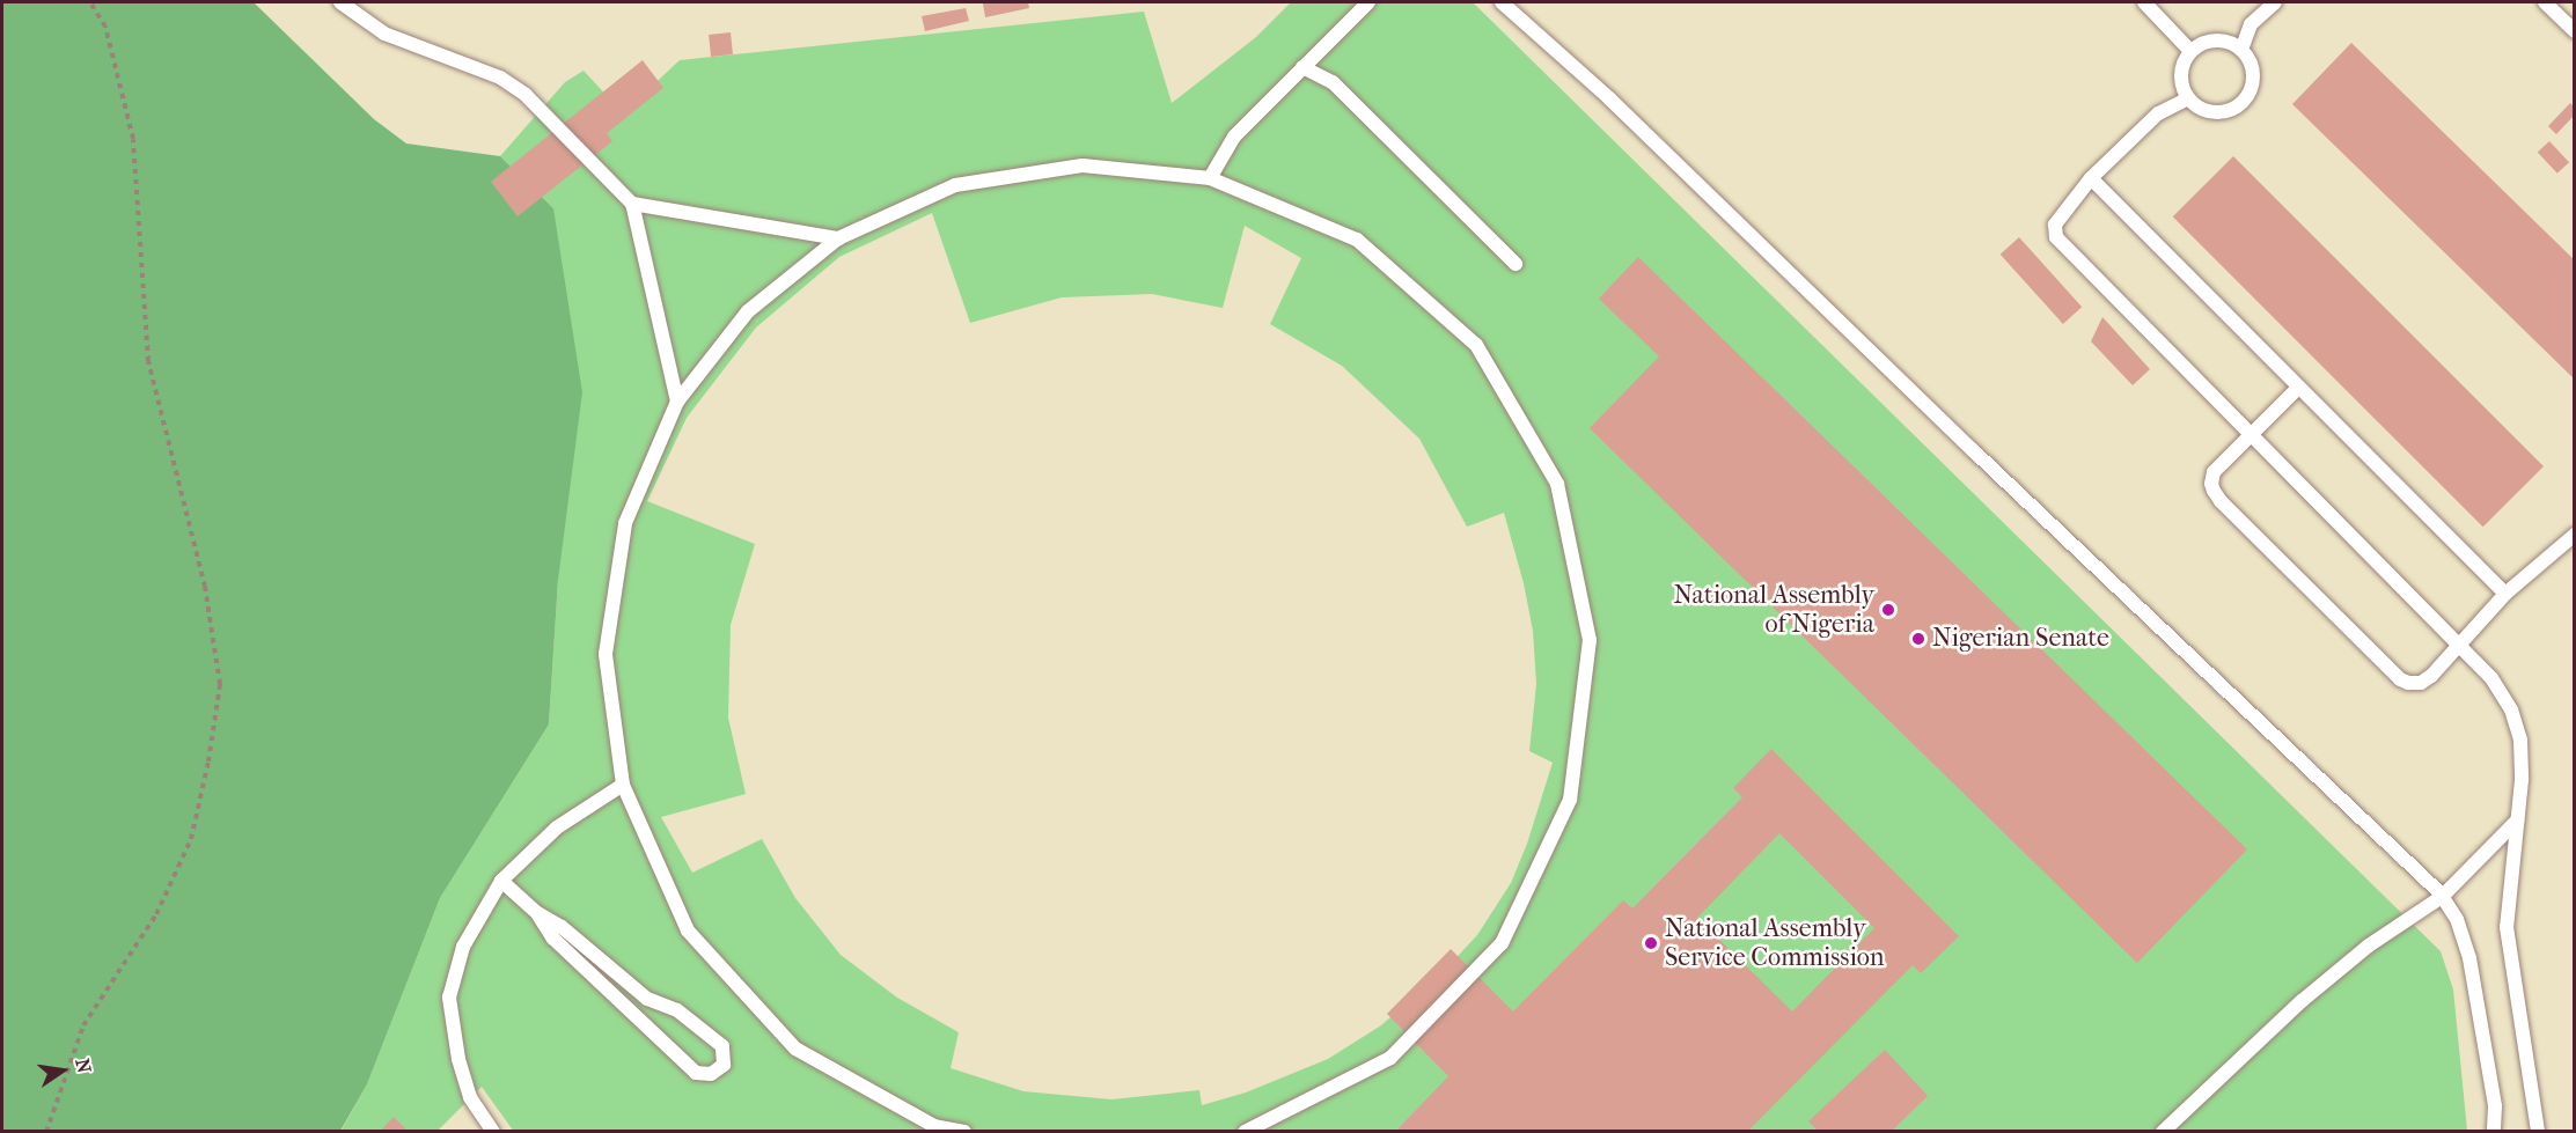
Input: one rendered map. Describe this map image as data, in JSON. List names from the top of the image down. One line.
{"places":["National Assembly of Nigeria","Nigerian Senate","National Assembly Service Commission"],"north":"right"}
